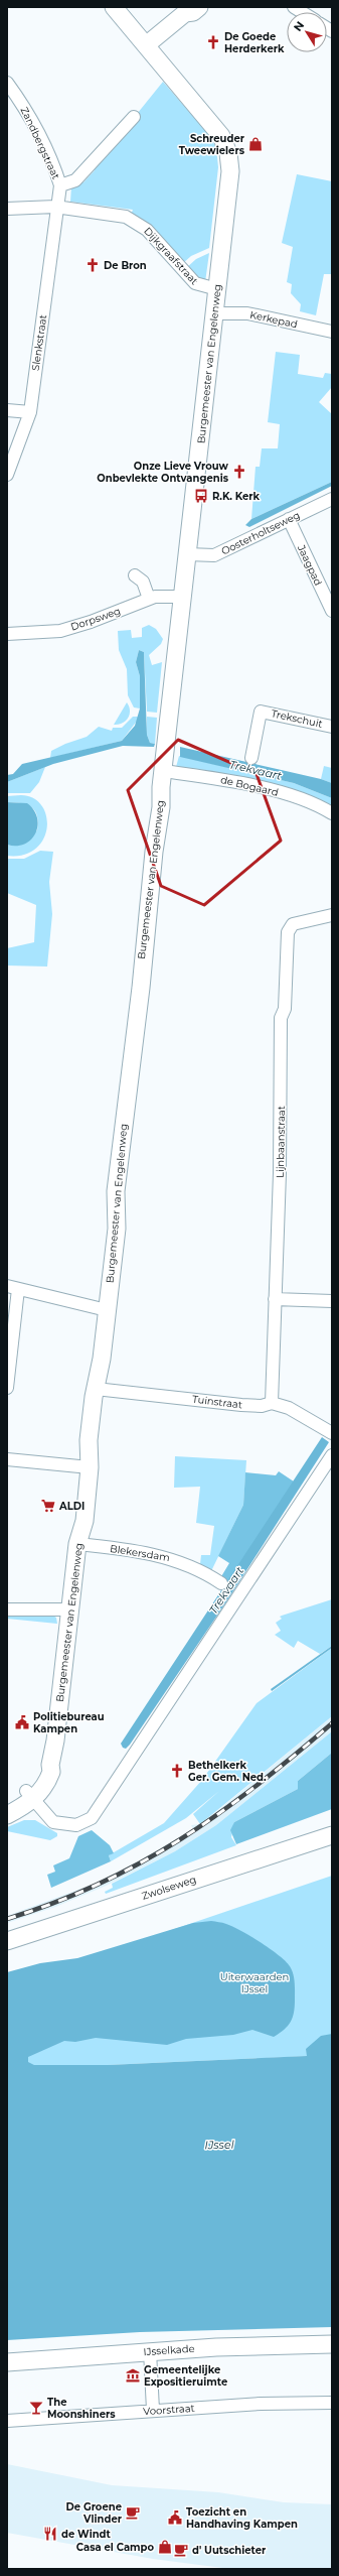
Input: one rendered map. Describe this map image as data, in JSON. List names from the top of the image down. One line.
{"streets":{"street":["Zandbergstraat","Dijkgraafstraat","Kerkepad","Slenkstraat","Burgemeester van Engelenweg","Oosterholtseweg","Jaagpad","Dorpsweg","Trekschuit","de Bogaard","Lijnbaanstraat","Tuinstraat","Blekersdam","Zwolseweg","IJsselkade","Voorstraat"]},"crossings":[["Zandbergstraat","Dijkgraafstraat"],["Zandbergstraat","Slenkstraat"],["Dijkgraafstraat","Slenkstraat"],["Dijkgraafstraat","Burgemeester van Engelenweg"],["Kerkepad","Burgemeester van Engelenweg"],["Burgemeester van Engelenweg","Oosterholtseweg"],["Burgemeester van Engelenweg","Dorpsweg"],["Burgemeester van Engelenweg","de Bogaard"],["Burgemeester van Engelenweg","Tuinstraat"],["Burgemeester van Engelenweg","Blekersdam"],["Oosterholtseweg","Jaagpad"],["Lijnbaanstraat","Tuinstraat"]],"water":["Trekvaart","IJssel"],"parks":["Uiterwaarden IJssel"],"places":{"church":["De Goede Herderkerk","De Bron","Onze Lieve Vrouw Onbevlekte Ontvangenis","Bethelkerk Ger. Gem. Ned."],"shop":["Schreuder Tweewielers","Casa el Campo"],"bus stop":["R.K. Kerk"],"supermarket":["ALDI"],"public building":["Politiebureau Kampen","Toezicht en Handhaving Kampen"],"museum":["Gemeentelijke Expositieruimte"],"bar":["The Moonshiners"],"cafe":["De Groene Vlinder","d' Uutschieter"],"restaurant":["de Windt"]},"north":"top left"}
